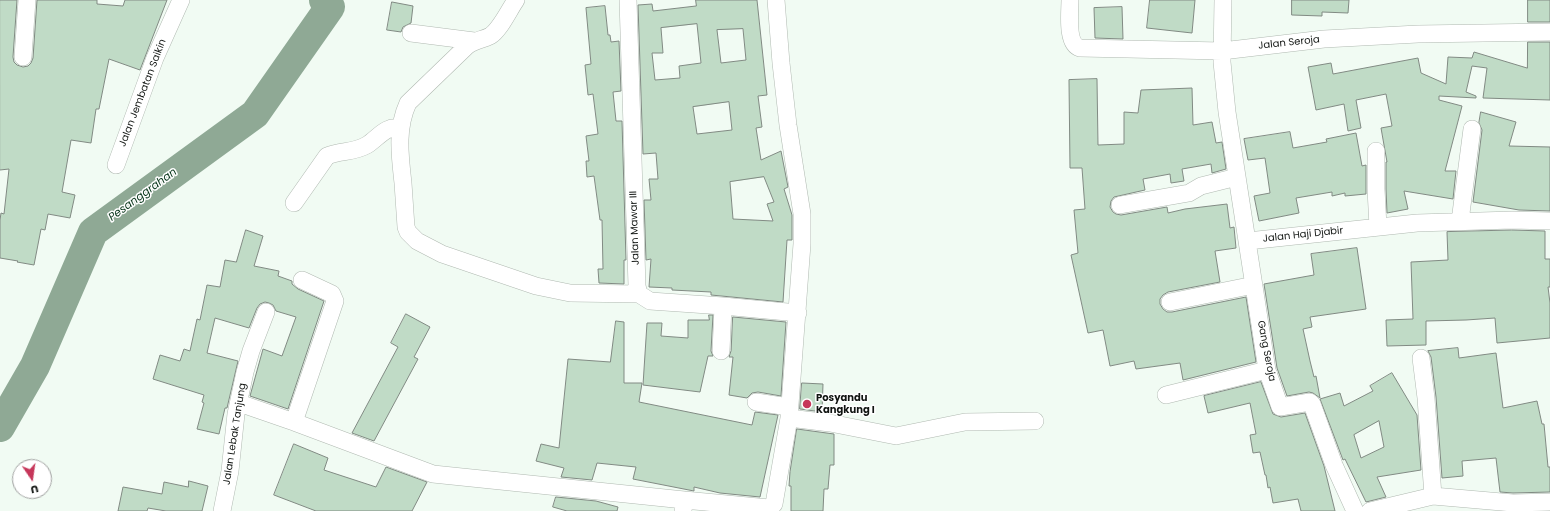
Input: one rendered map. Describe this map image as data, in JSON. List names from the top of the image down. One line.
{"streets":{"street":["Jalan Seroja","Jalan Jembatan Saikin","Jalan Mawar III","Jalan Haji Djabir","Gang Seroja","Jalan Lebak Tanjung"]},"crossings":[["Jalan Haji Djabir","Gang Seroja"]],"water":["Pesanggrahan"],"places":["Posyandu Kangkung I"],"north":"bottom"}
